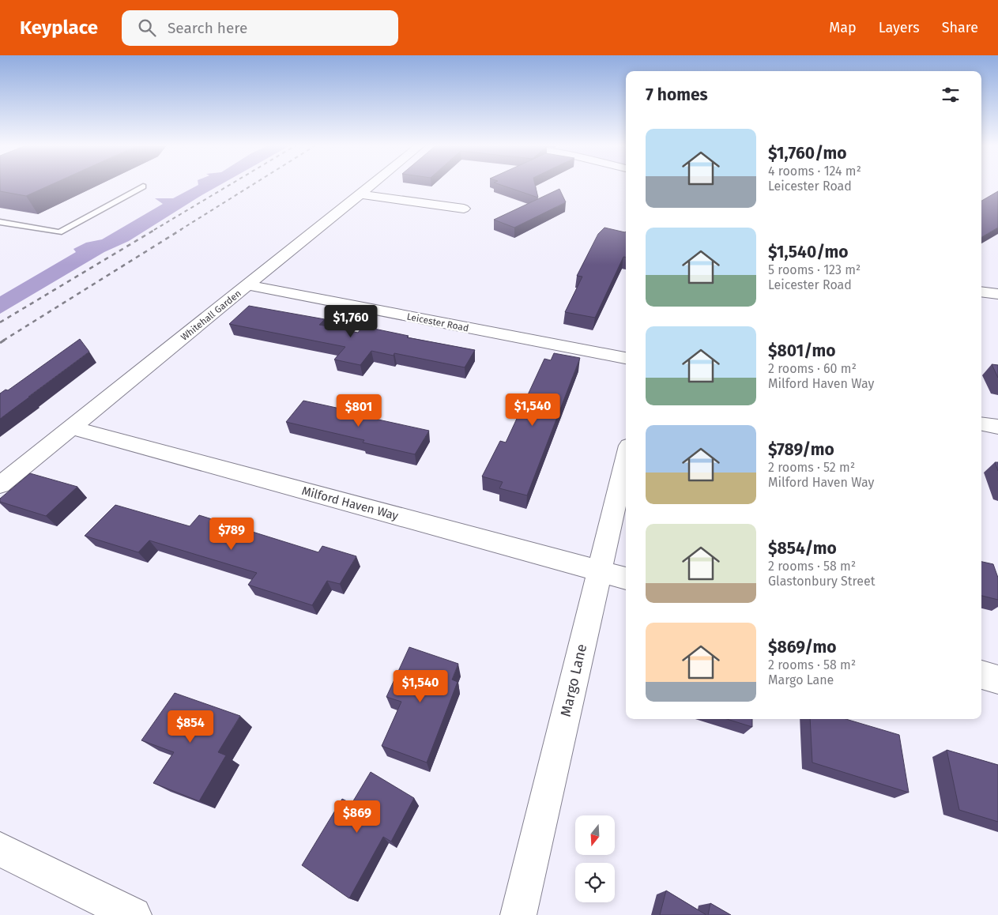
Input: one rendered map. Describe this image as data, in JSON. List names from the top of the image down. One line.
{"streets":{"street":["Whitehall Garden","Leicester Road","Milford Haven Way","Margo Lane"]},"crossings":[["Whitehall Garden","Leicester Road"],["Whitehall Garden","Milford Haven Way"],["Milford Haven Way","Margo Lane"]],"north":"bottom","page":{"header":"Keyplace","search":"Search here","nav":["Map","Layers","Share"],"heading":"7 homes","list":[{"name":"$1,760/mo","note":"4 rooms · 124 m² · Leicester Road"},{"name":"$1,540/mo","note":"5 rooms · 123 m² · Leicester Road"},{"name":"$801/mo","note":"2 rooms · 60 m² · Milford Haven Way"},{"name":"$789/mo","note":"2 rooms · 52 m² · Milford Haven Way"},{"name":"$854/mo","note":"2 rooms · 58 m² · Glastonbury Street"},{"name":"$869/mo","note":"2 rooms · 58 m² · Margo Lane"}],"price":["$1,760","$1,540","$801","$789","$1,540","$854","$869"]}}
